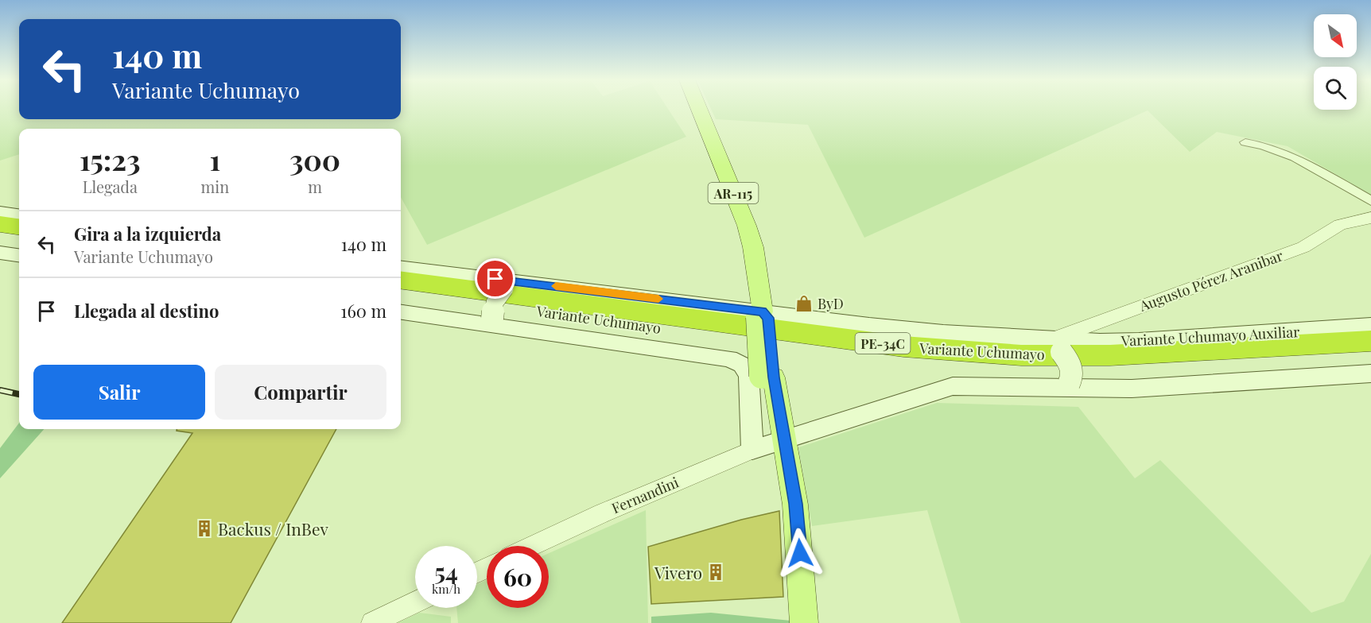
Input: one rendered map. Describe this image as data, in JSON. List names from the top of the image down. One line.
{"streets":{"highway":["Variante Uchumayo","PE-34C"],"main road":["AR-115","Variante Uchumayo Auxiliar"],"street":["Augusto Pérez Aranibar","Fernandini"]},"crossings":[["AR-115","Variante Uchumayo"],["Augusto Pérez Aranibar","Variante Uchumayo"],["Augusto Pérez Aranibar","Variante Uchumayo Auxiliar"],["Variante Uchumayo","Variante Uchumayo Auxiliar"],["Variante Uchumayo","Fernandini"]],"places":{"shop":["ByD"],"building":["Backus / InBev","Vivero"]},"north":"bottom right","page":{"turn":["140 m","Variante Uchumayo"],"eta":["15:23","Llegada","1","min","300","m"],"list":[{"name":"Gira a la izquierda","note":"Variante Uchumayo","value":"140 m"},{"name":"Llegada al destino","value":"160 m"}],"buttons":["Salir","Compartir"],"speed":"54 km/h","limit":"60"}}
